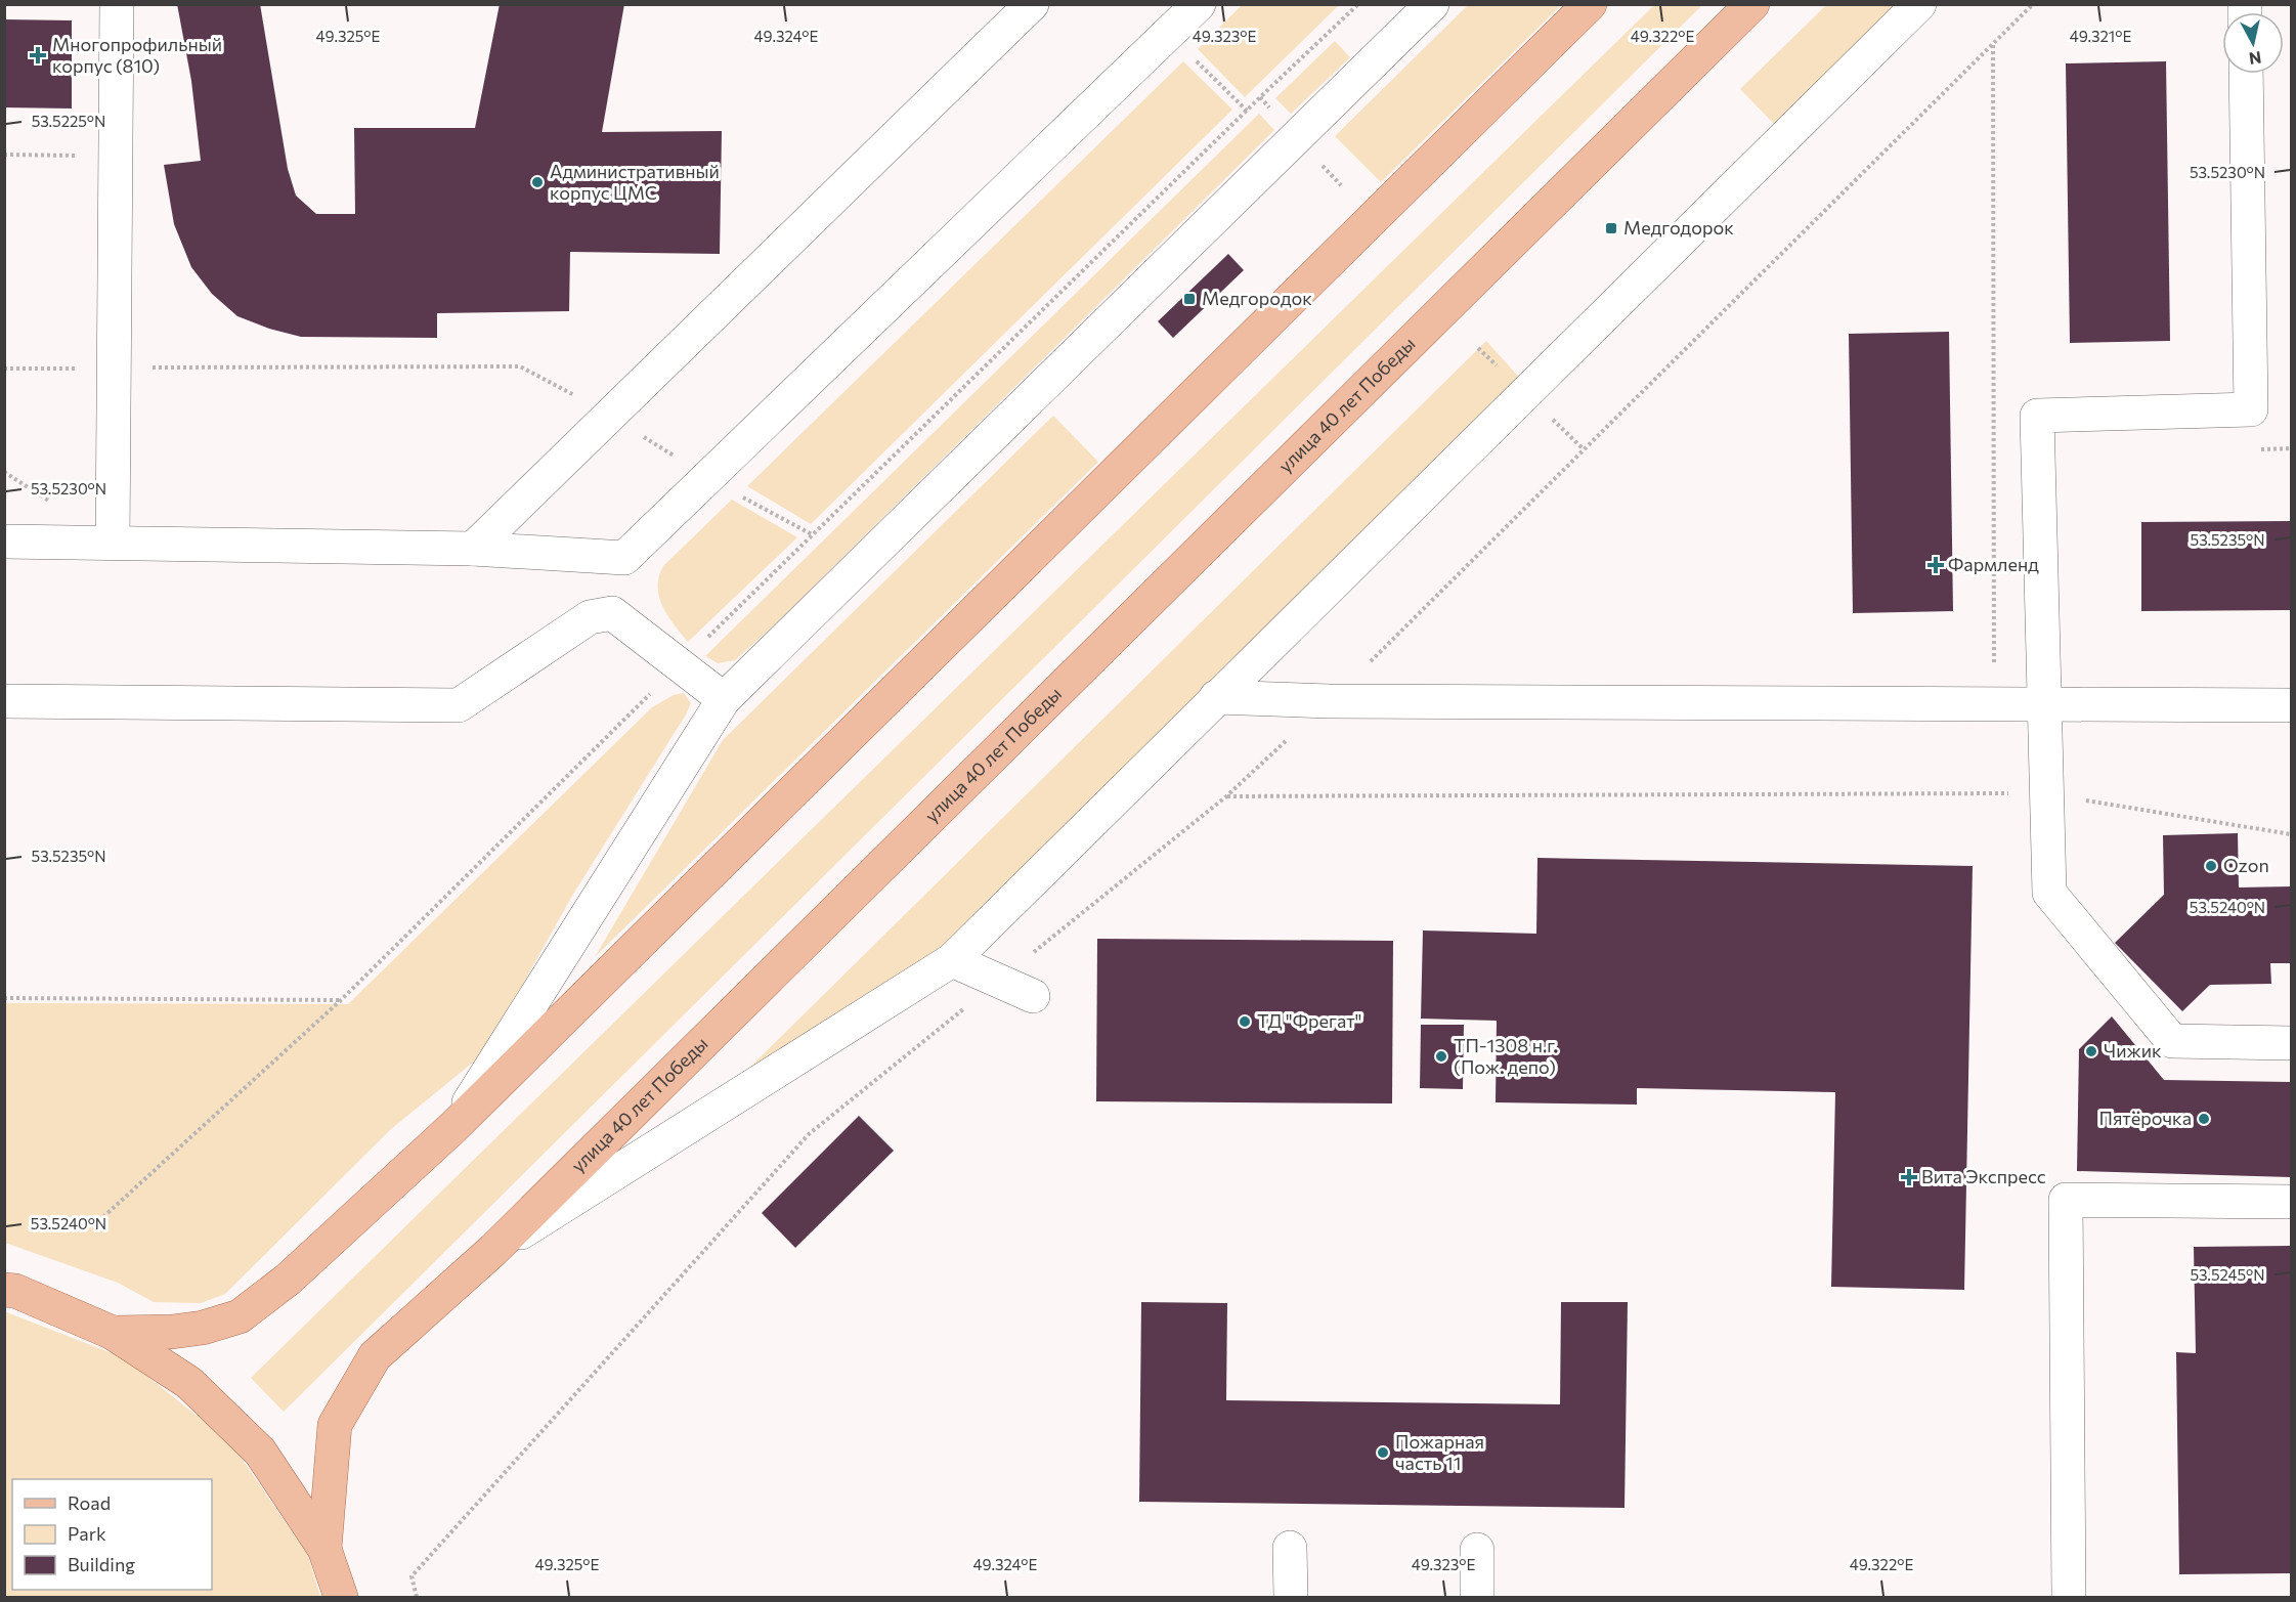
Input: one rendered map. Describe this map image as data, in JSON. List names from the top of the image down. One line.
{"streets":{"main road":["улица 40 лет Победы"]},"places":{"health":["Многопрофильный корпус (810)","Фармленд","Вита Экспресс"],"other":["Административный корпус ЦМС","Ozon","ТД \"Фрегат\"","Чижик","ТП-1308 н.г. (Пож. депо)","Пятёрочка","Пожарная часть 11"],"transit":["Медгодорок","Медгородок"]},"legend":["Road","Park","Building"],"north":"bottom","coordinates":["49.325°E","49.324°E","49.323°E","49.322°E","49.321°E","53.5225°N","53.5230°N","53.5235°N","53.5240°N","53.5245°N"]}
